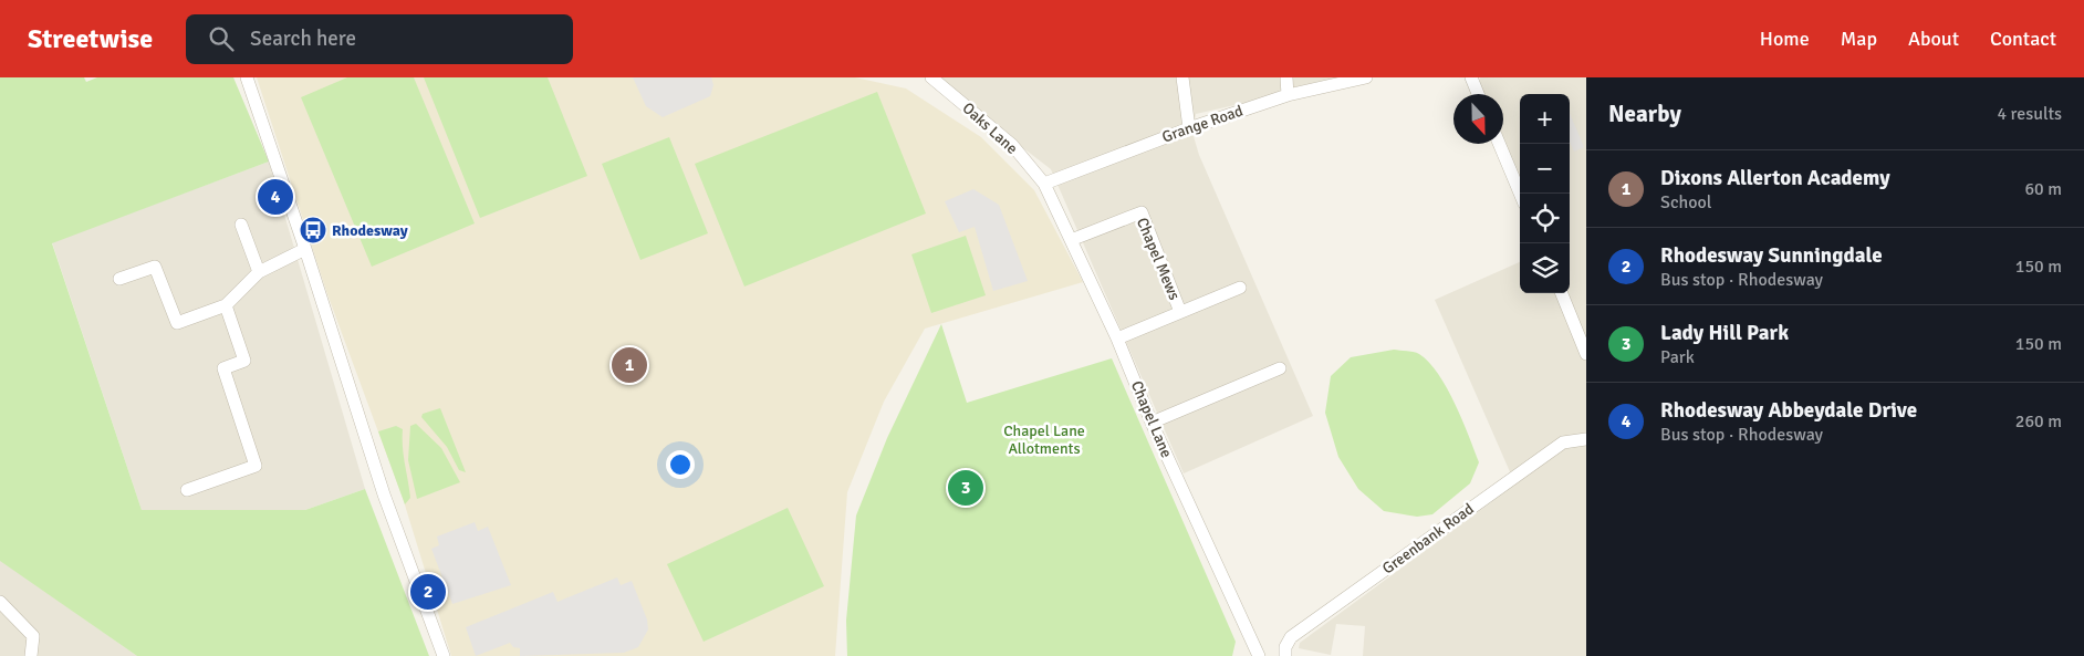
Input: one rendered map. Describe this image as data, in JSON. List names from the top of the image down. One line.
{"streets":{"street":["Grange Road","Oaks Lane","Chapel Mews","Chapel Lane","Greenbank Road"]},"crossings":[["Grange Road","Oaks Lane"],["Grange Road","Chapel Lane"],["Oaks Lane","Chapel Lane"],["Chapel Mews","Chapel Lane"]],"parks":["Chapel Lane Allotments"],"places":{"bus stop":["Rhodesway"]},"north":"bottom","page":{"header":"Streetwise","search":"Search here","nav":["Home","Map","About","Contact"],"heading":["Nearby","4 results"],"map_buttons":["+","−"],"list":[{"mark":"1","name":"Dixons Allerton Academy","note":"School","value":"60 m"},{"mark":"2","name":"Rhodesway Sunningdale","note":"Bus stop · Rhodesway","value":"150 m"},{"mark":"3","name":"Lady Hill Park","note":"Park","value":"150 m"},{"mark":"4","name":"Rhodesway Abbeydale Drive","note":"Bus stop · Rhodesway","value":"260 m"}],"pins":["4","1","3","2"]}}
